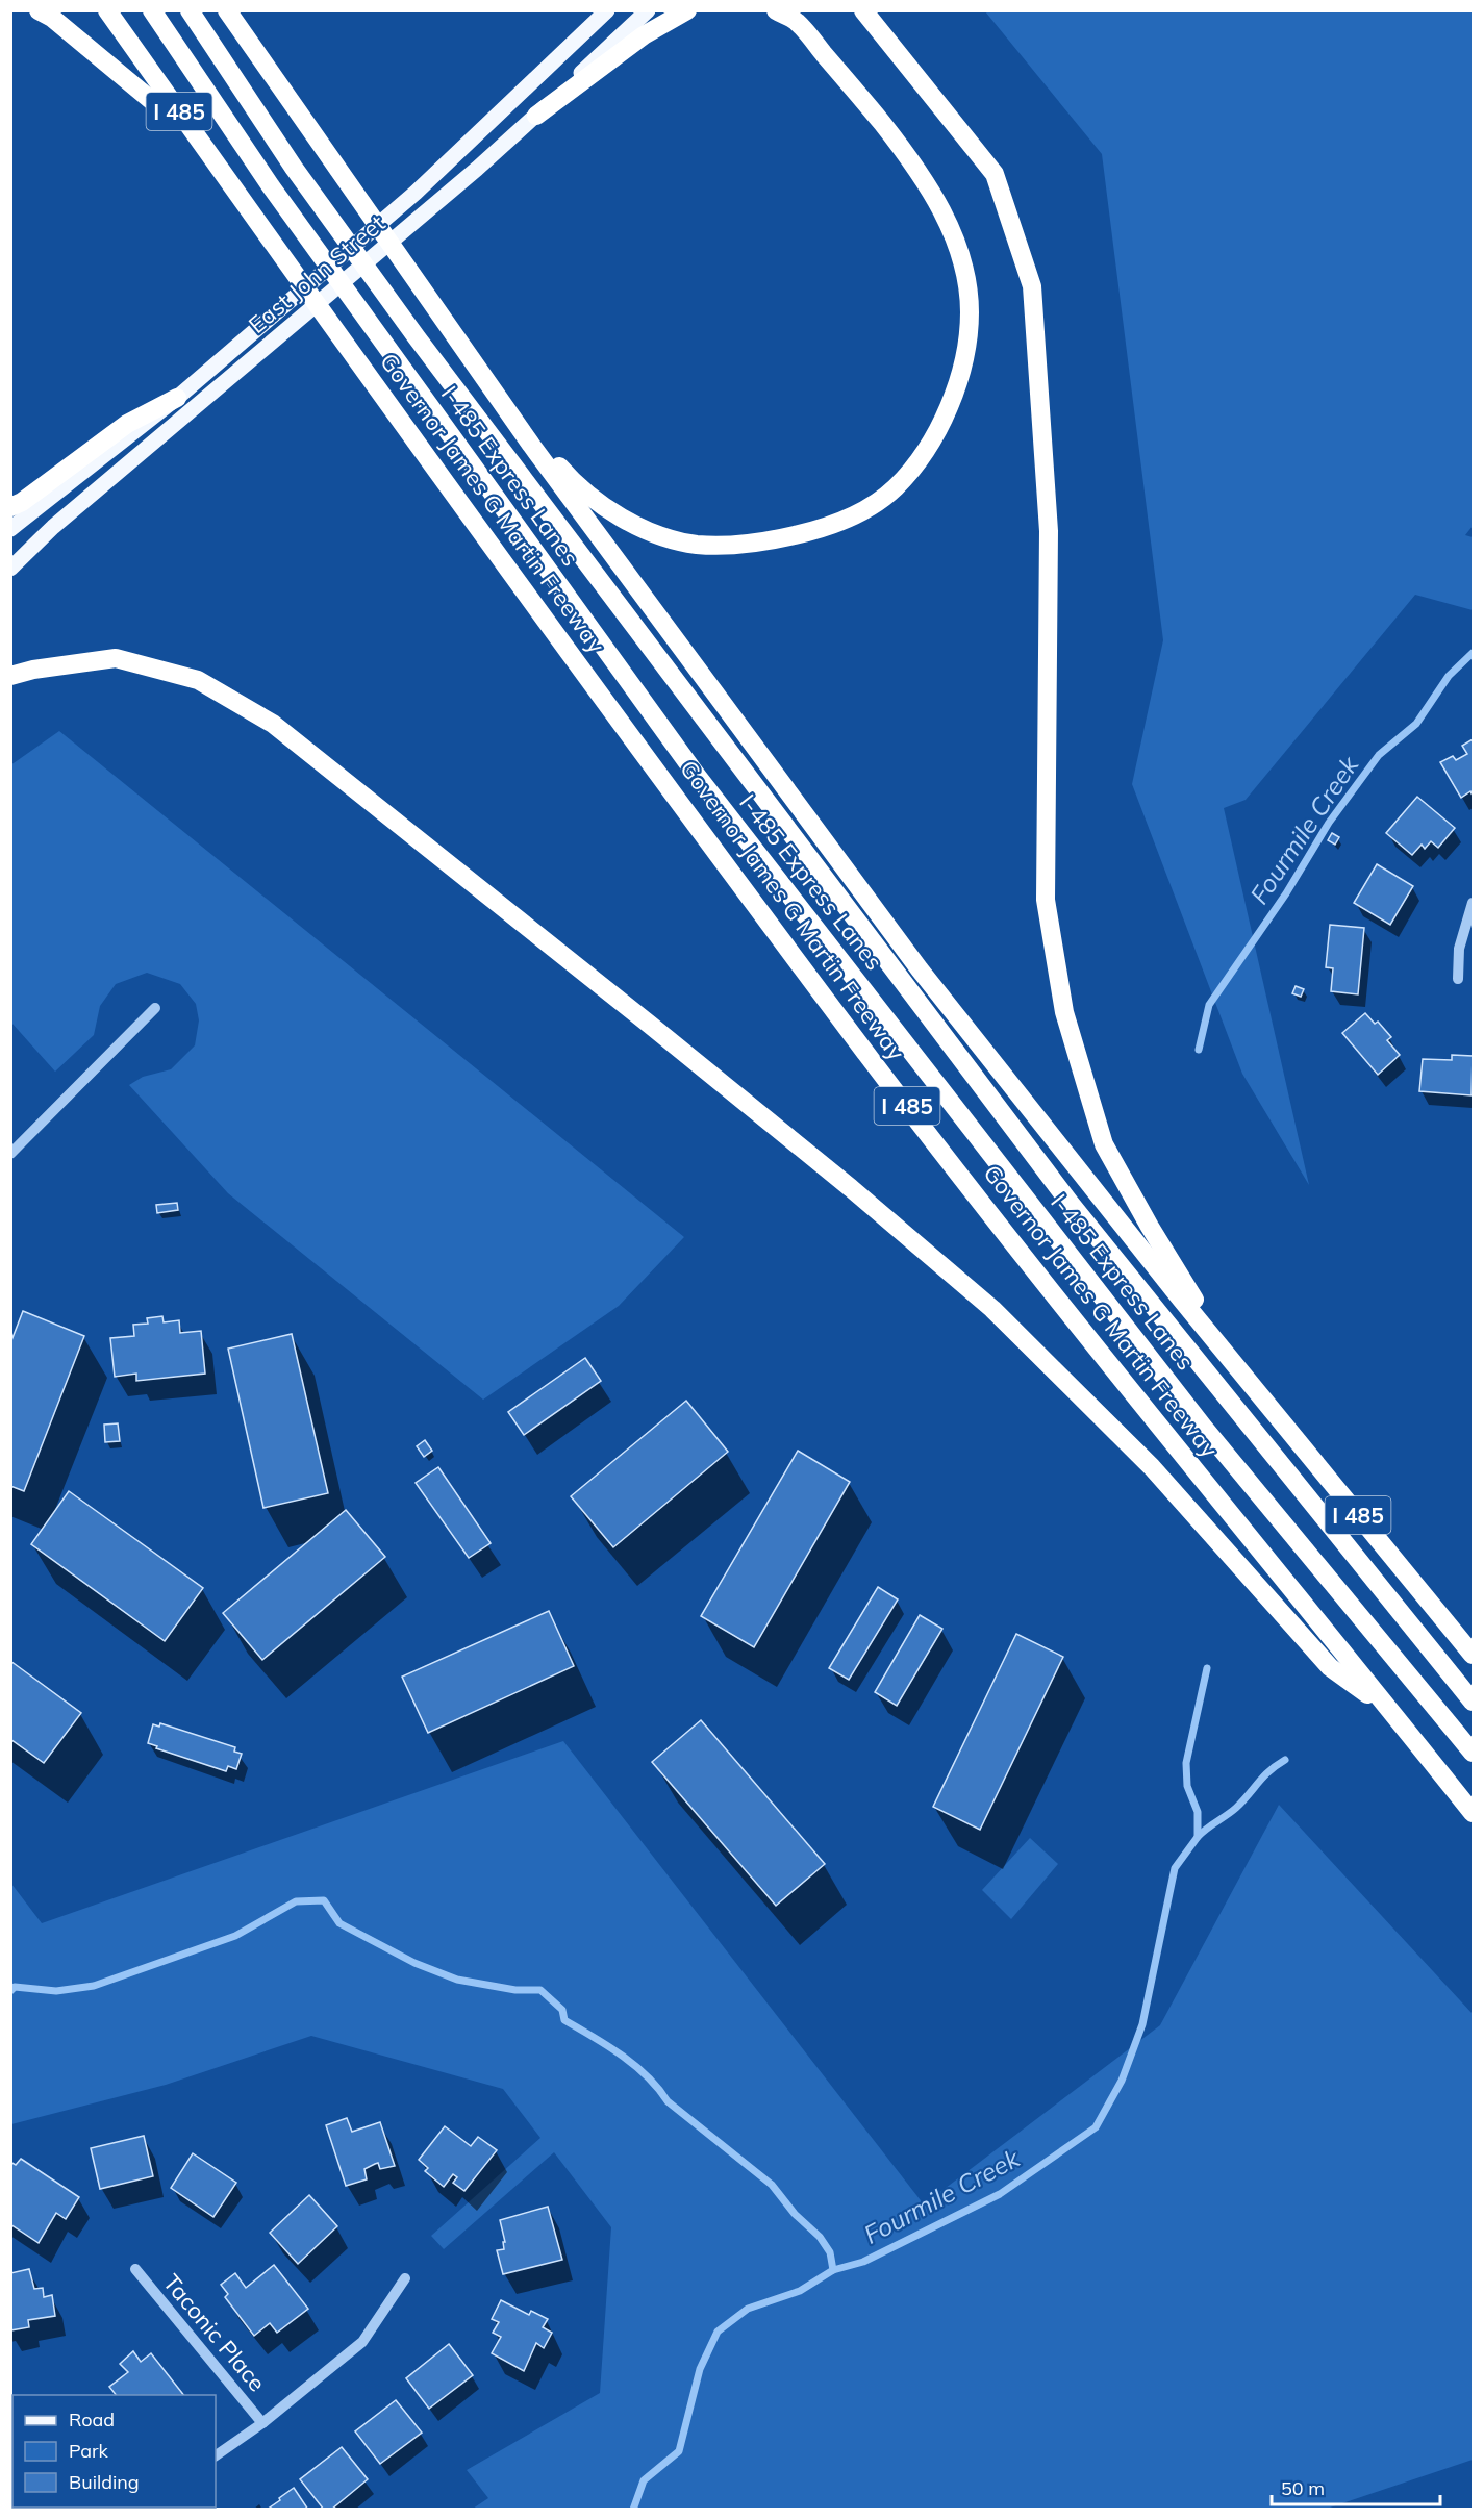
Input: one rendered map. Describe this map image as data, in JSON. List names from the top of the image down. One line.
{"streets":{"highway":["I 485","I-485 Express Lanes","Governor James G Martin Freeway"],"main road":["East John Street"],"street":["Taconic Place"]},"water":["Fourmile Creek"],"legend":["Road","Park","Building"],"scale_bar":"50 m"}
